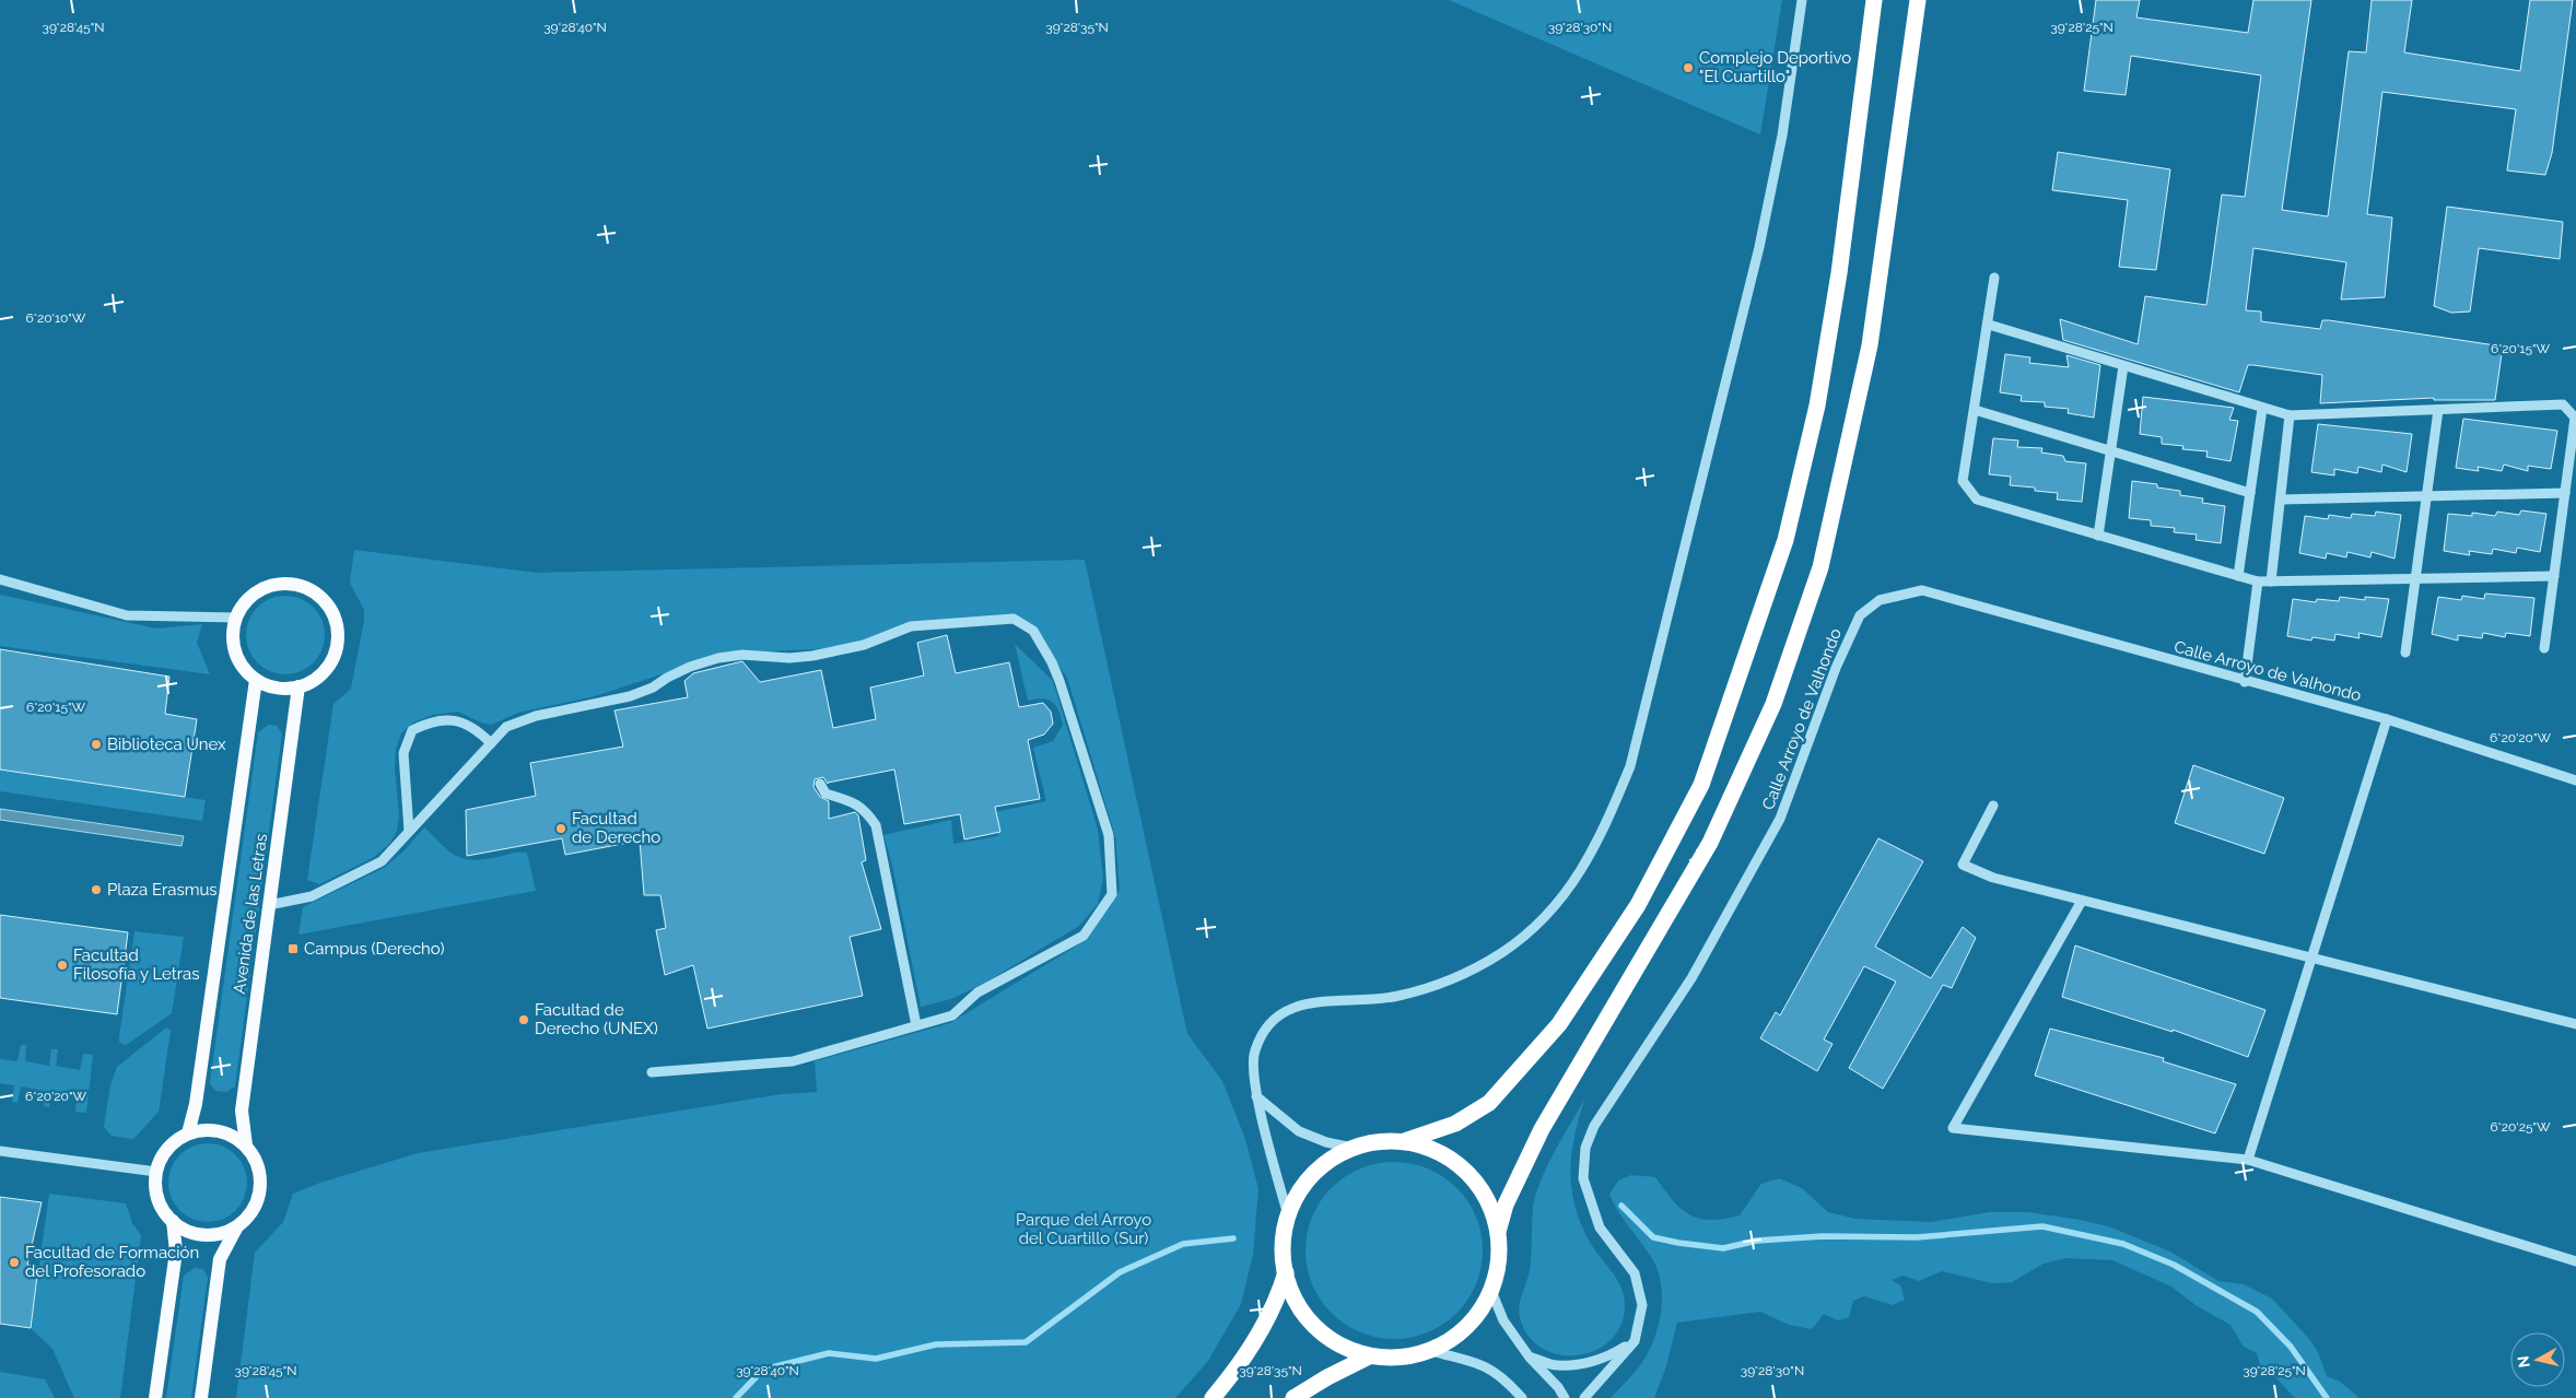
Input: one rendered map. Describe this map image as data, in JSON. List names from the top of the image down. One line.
{"streets":{"main road":["Avenida de las Letras"],"street":["Calle Arroyo de Valhondo"]},"parks":["Parque del Arroyo del Cuartillo (Sur)"],"places":{"other":["Complejo Deportivo \"El Cuartillo\"","Biblioteca Unex","Facultad de Derecho","Plaza Erasmus","Facultad Filosofía y Letras","Facultad de Derecho (UNEX)","Facultad de Formación del Profesorado"],"transit":["Campus (Derecho)"]},"north":"left","coordinates":["39°28'45\"N","39°28'40\"N","39°28'35\"N","39°28'30\"N","39°28'25\"N","6°20'10\"W","6°20'15\"W","6°20'20\"W","6°20'25\"W"]}
